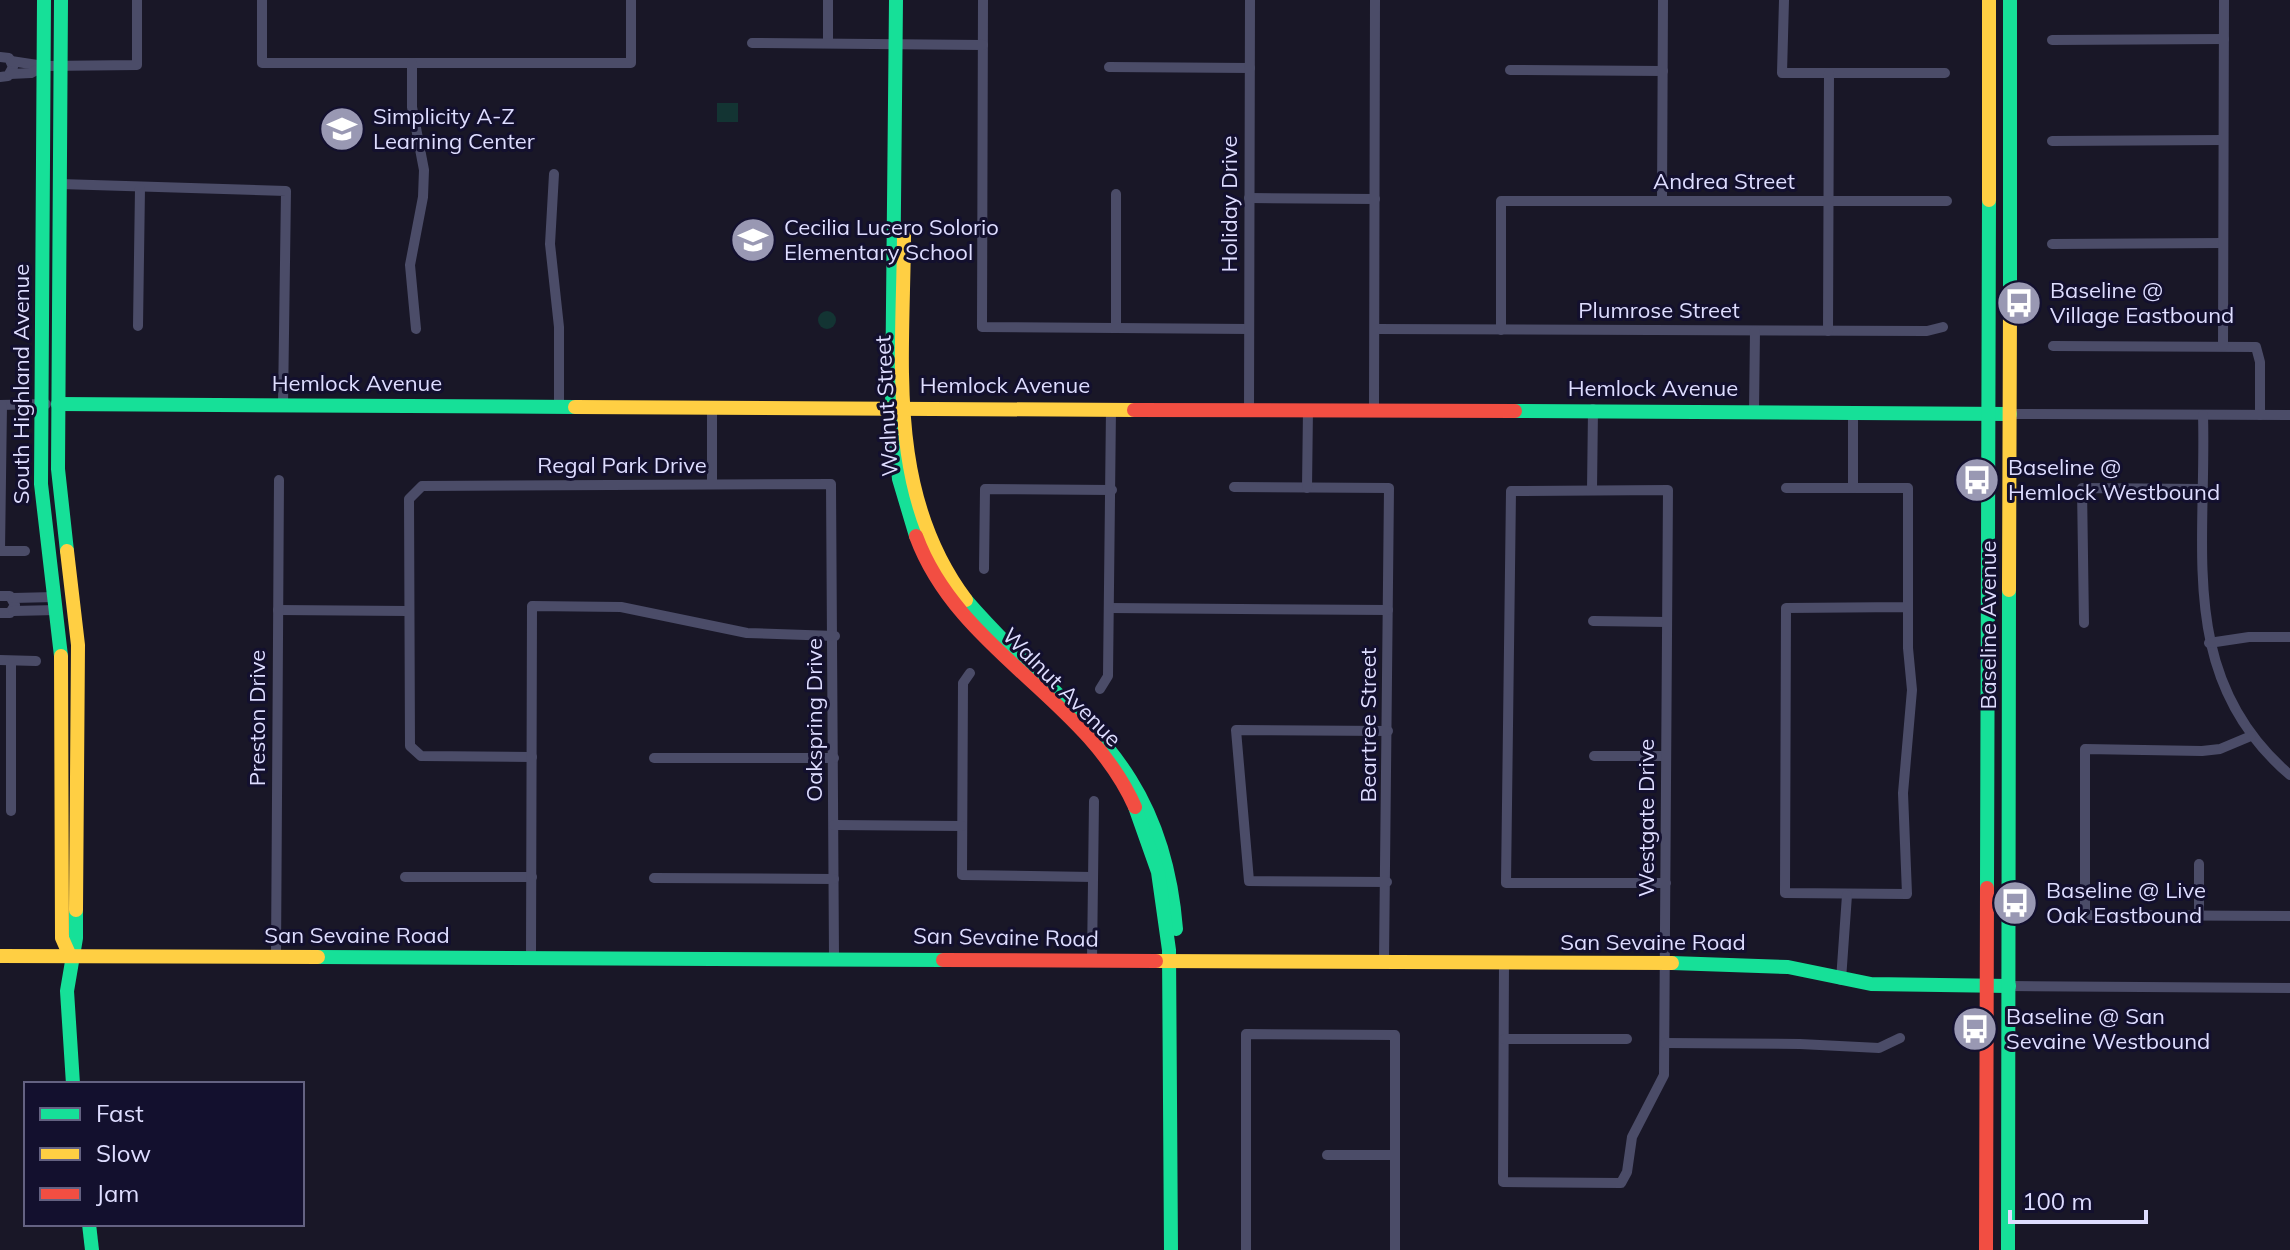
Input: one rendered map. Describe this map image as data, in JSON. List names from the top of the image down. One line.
{"streets":{"street":["Andrea Street","Holiday Drive","Plumrose Street","Hemlock Avenue","South Highland Avenue","Walnut Street","Regal Park Drive","Baseline Avenue","Walnut Avenue","Preston Drive","Oakspring Drive","Beartree Street","Westgate Drive","San Sevaine Road"]},"crossings":[["Andrea Street","Plumrose Street"],["Holiday Drive","Hemlock Avenue"],["Hemlock Avenue","South Highland Avenue"],["Hemlock Avenue","Walnut Street"],["Hemlock Avenue","Baseline Avenue"],["Hemlock Avenue","Walnut Avenue"],["South Highland Avenue","San Sevaine Road"],["Walnut Street","Walnut Avenue"],["Regal Park Drive","Oakspring Drive"],["Baseline Avenue","San Sevaine Road"],["Walnut Avenue","San Sevaine Road"],["Preston Drive","San Sevaine Road"],["Oakspring Drive","San Sevaine Road"],["Beartree Street","San Sevaine Road"],["Westgate Drive","San Sevaine Road"]],"places":{"school or university":["Simplicity A-Z Learning Center","Cecilia Lucero Solorio Elementary School"],"bus stop":["Baseline @ Village Eastbound","Baseline @ Hemlock Westbound","Baseline @ Live Oak Eastbound","Baseline @ San Sevaine Westbound"]},"legend":["Fast","Slow","Jam"],"scale_bar":"100 m"}
